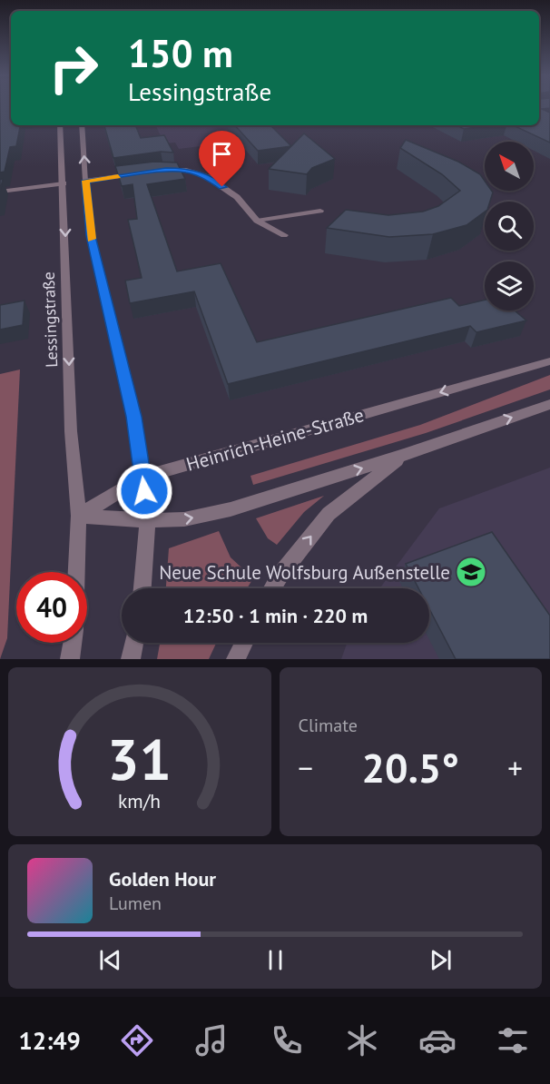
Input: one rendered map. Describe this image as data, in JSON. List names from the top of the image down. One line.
{"streets":{"street":["Lessingstraße","Heinrich-Heine-Straße"]},"crossings":[["Lessingstraße","Heinrich-Heine-Straße"]],"places":{"school or university":["Neue Schule Wolfsburg Außenstelle"]},"north":"top left","page":{"turn":["150 m","Lessingstraße"],"limit":"40","trip":"12:50 · 1 min · 220 m","tile":"Climate","heat":["−","20.5°","+"],"song":["Golden Hour","Lumen"],"tabs":"12:49","gauge":["31","km/h"]}}
